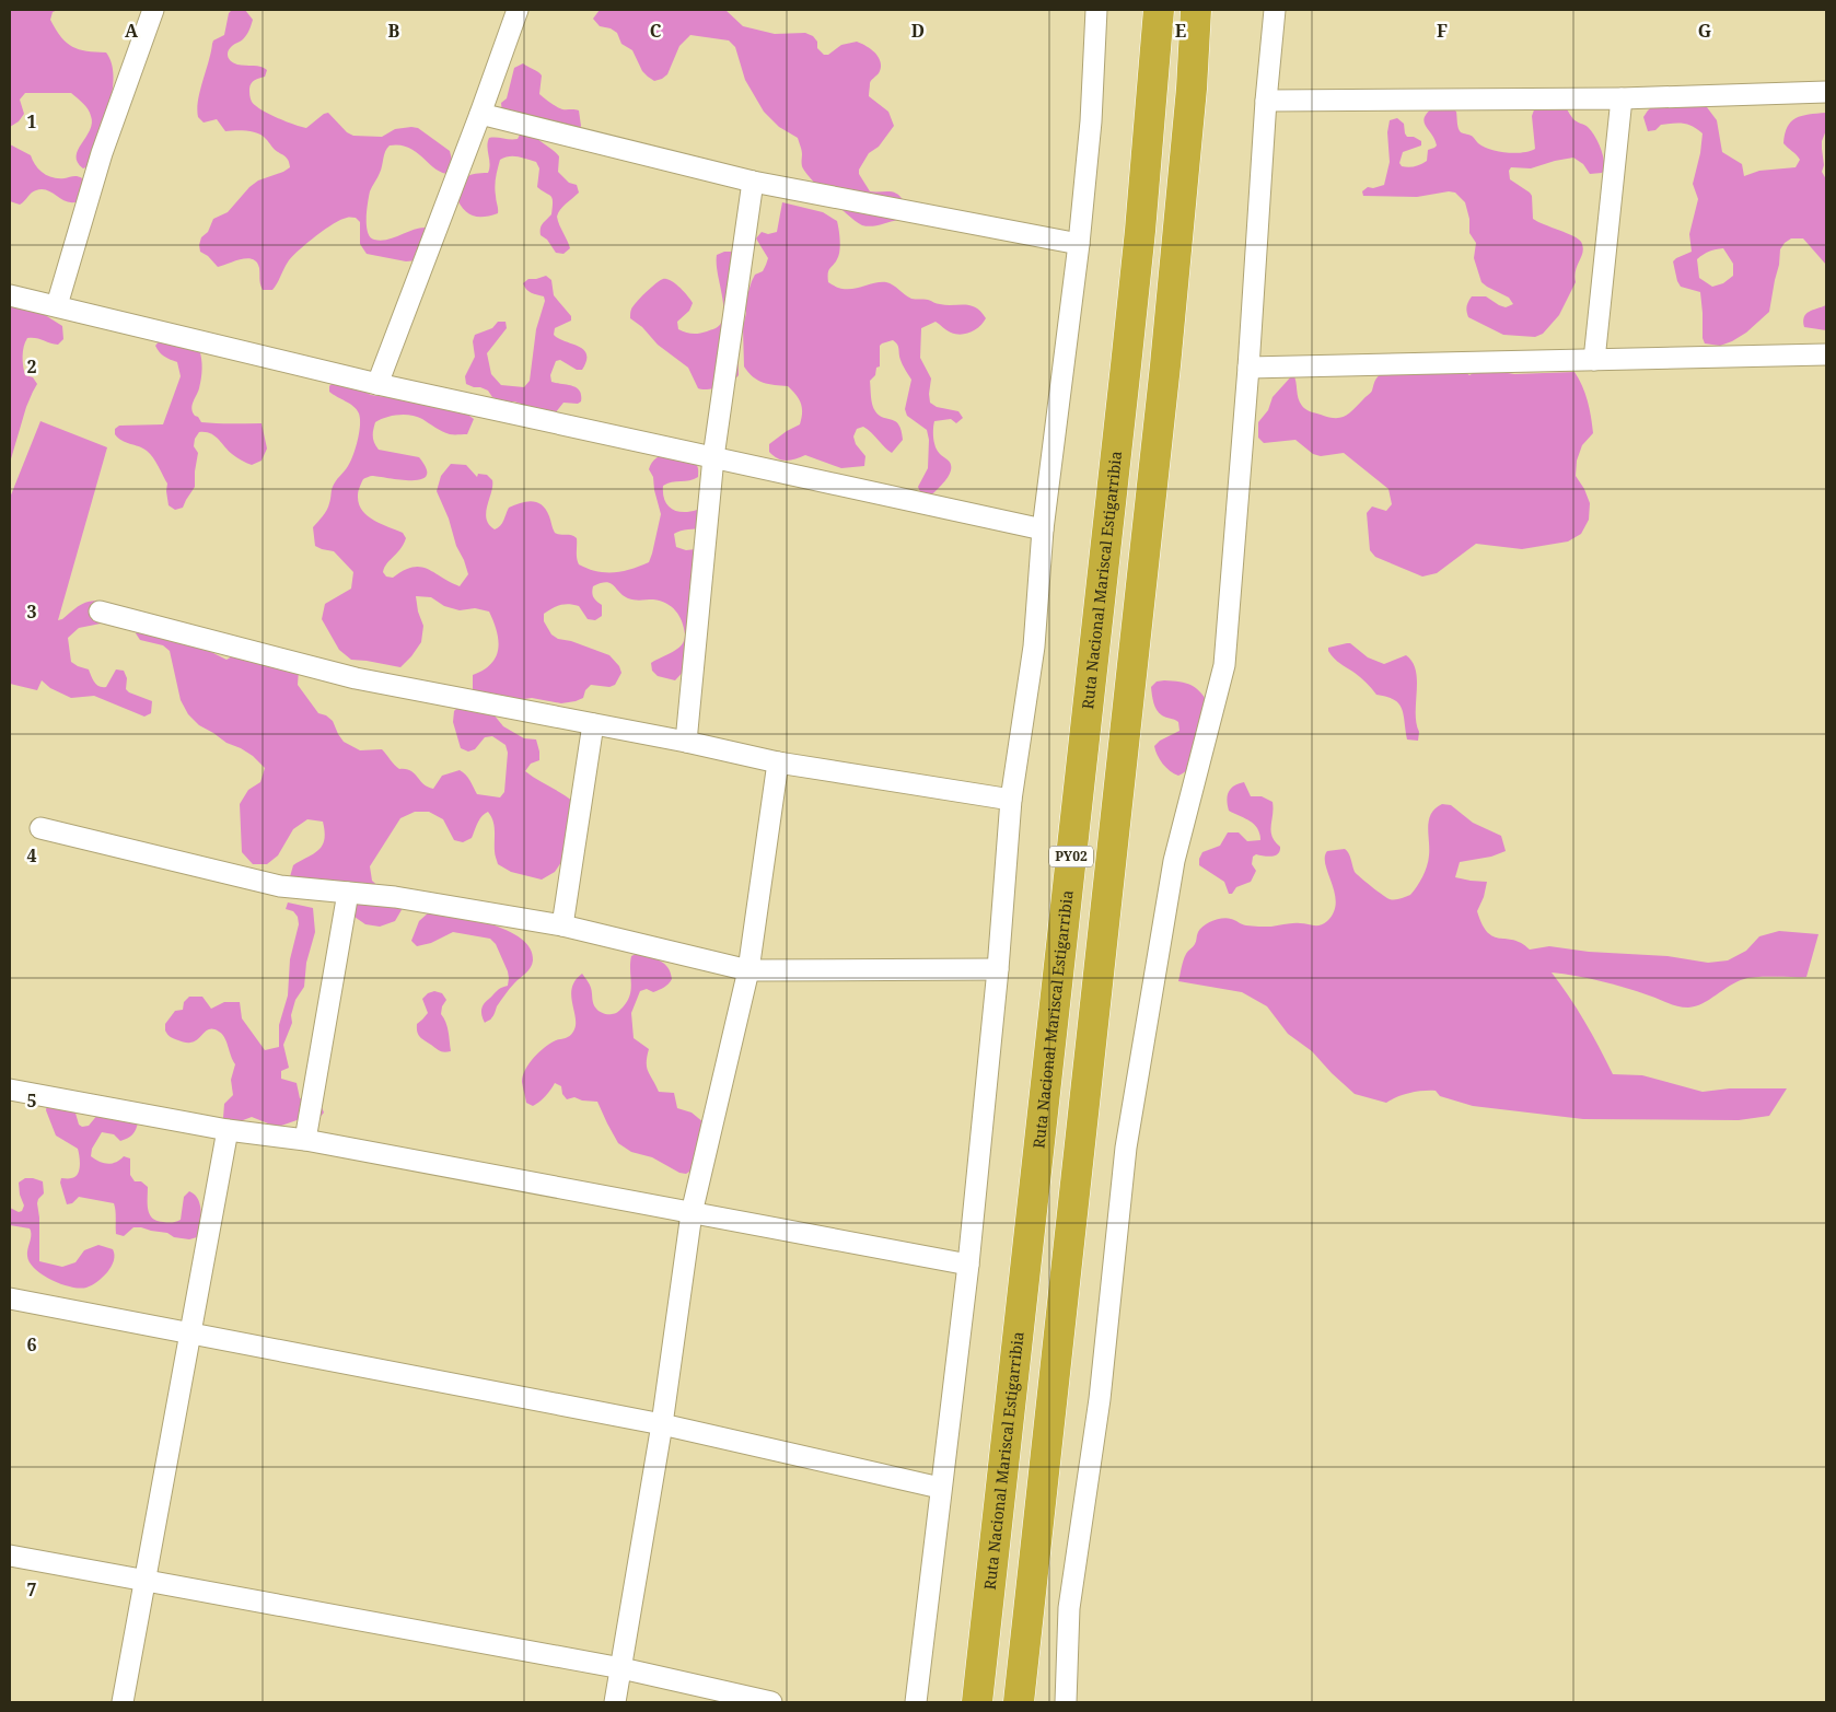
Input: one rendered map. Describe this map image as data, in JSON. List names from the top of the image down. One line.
{"streets":{"highway":["Ruta Nacional Mariscal Estigarribia","PY02"]},"grid":{"columns":["A","B","C","D","E","F","G"],"rows":["1","2","3","4","5","6","7"]}}
